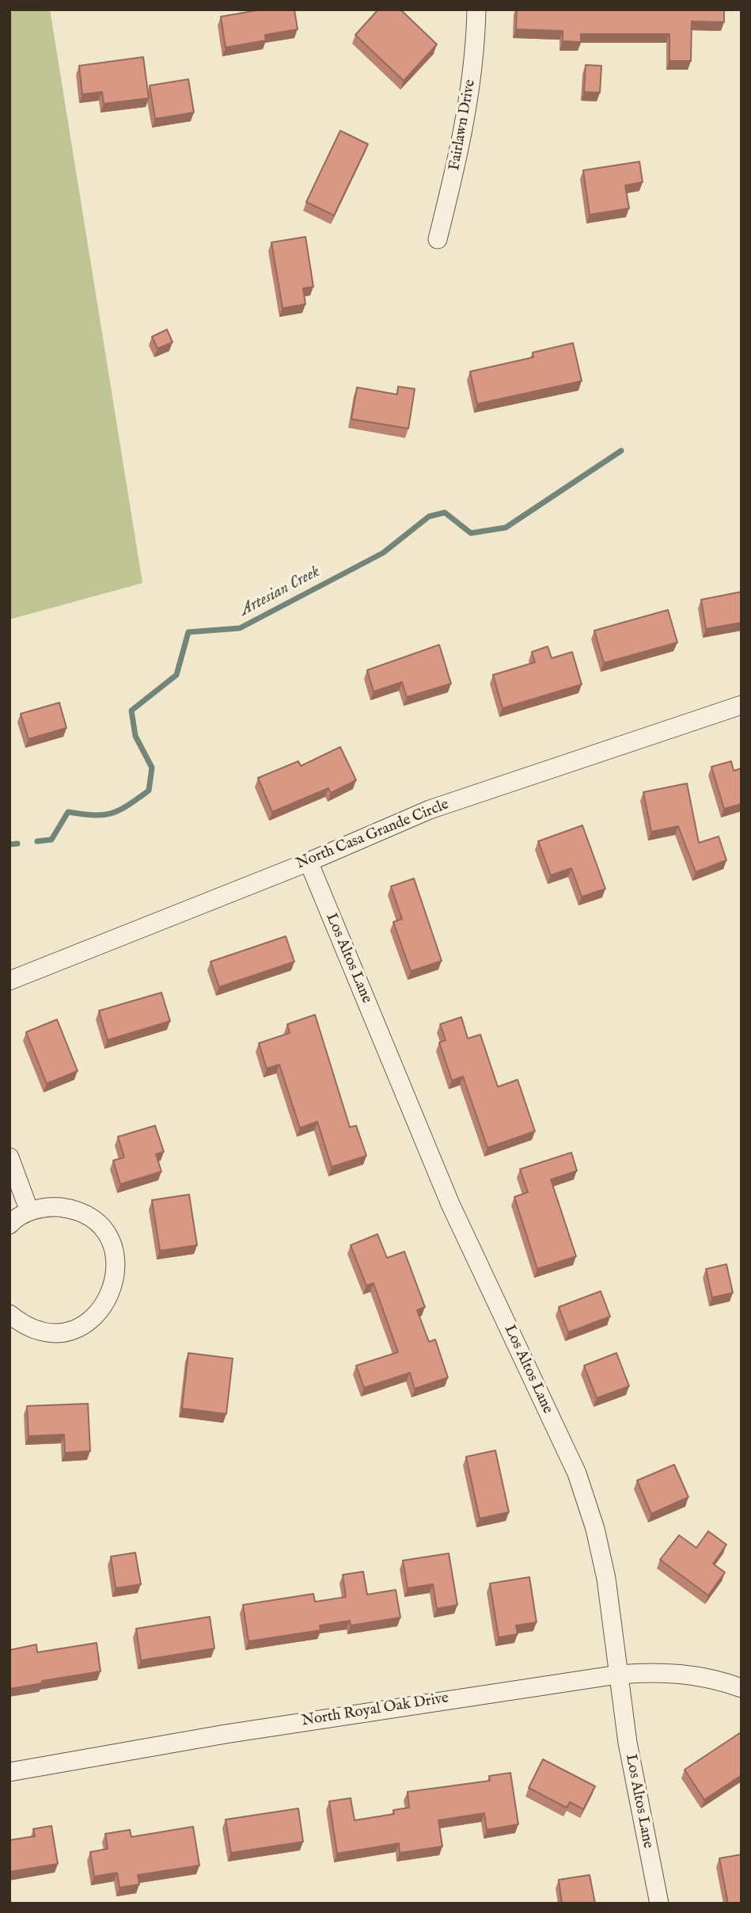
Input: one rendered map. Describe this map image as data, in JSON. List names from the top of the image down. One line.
{"streets":{"street":["Fairlawn Drive","North Casa Grande Circle","Los Altos Lane","North Royal Oak Drive"]},"crossings":[["North Casa Grande Circle","Los Altos Lane"],["Los Altos Lane","North Royal Oak Drive"]],"water":["Artesian Creek"]}
